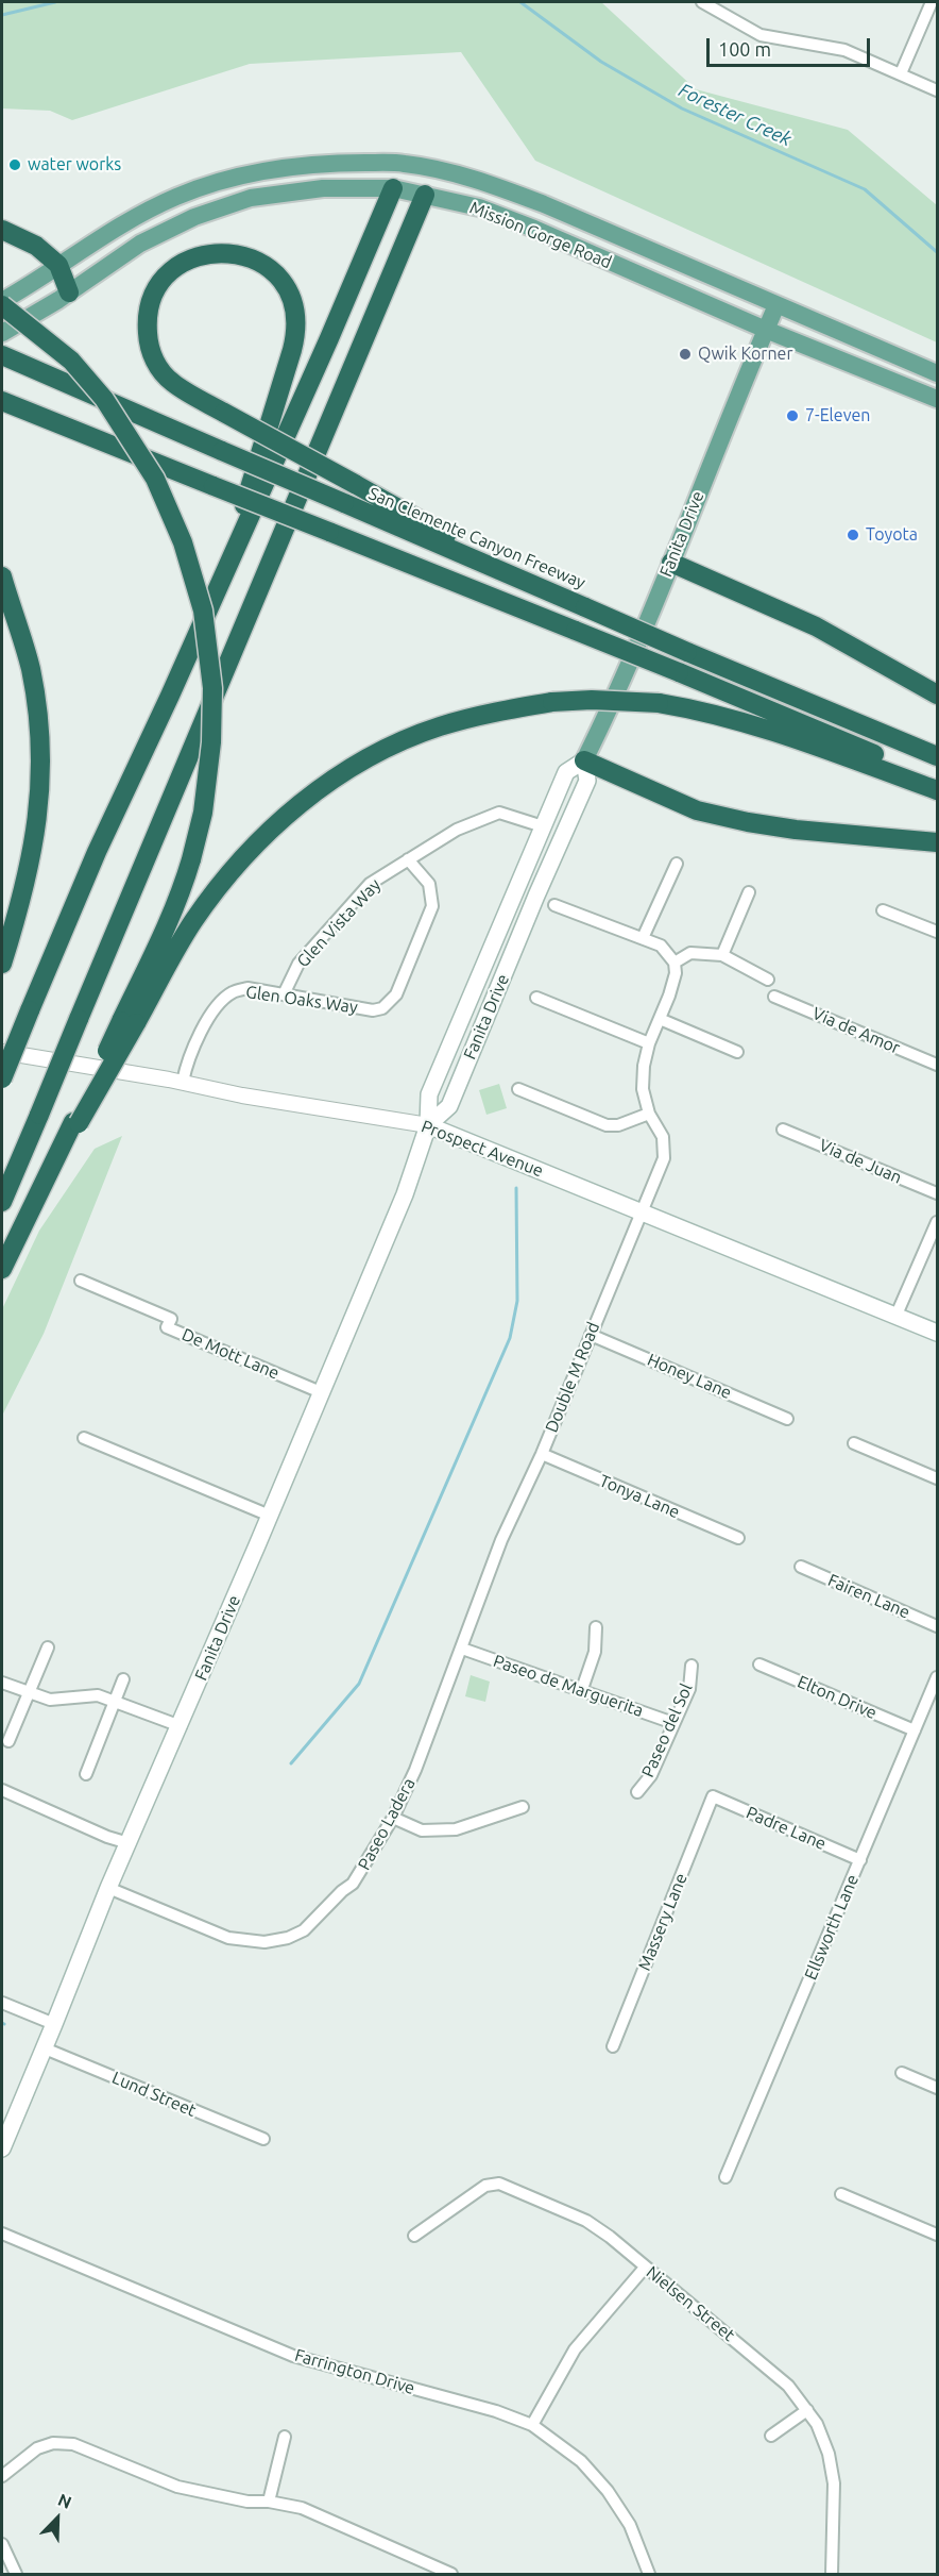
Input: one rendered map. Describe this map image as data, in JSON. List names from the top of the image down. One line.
{"streets":{"highway":["San Clemente Canyon Freeway"],"main road":["Mission Gorge Road","Fanita Drive","Prospect Avenue"],"street":["Glen Vista Way","Glen Oaks Way","Via de Amor","Via de Juan","De Mott Lane","Honey Lane","Double M Road","Tonya Lane","Fairen Lane","Paseo de Marguerita","Elton Drive","Paseo del Sol","Paseo Ladera","Padre Lane","Massery Lane","Ellsworth Lane","Lund Street","Nielsen Street","Farrington Drive"]},"crossings":[["Mission Gorge Road","Fanita Drive"],["Fanita Drive","Glen Vista Way"],["Fanita Drive","Prospect Avenue"],["Fanita Drive","De Mott Lane"],["Fanita Drive","Paseo Ladera"],["Fanita Drive","Lund Street"],["Glen Vista Way","Glen Oaks Way"],["Glen Oaks Way","Prospect Avenue"],["Prospect Avenue","Double M Road"],["Honey Lane","Double M Road"],["Double M Road","Tonya Lane"],["Double M Road","Paseo Ladera"],["Paseo de Marguerita","Paseo del Sol"],["Paseo de Marguerita","Paseo Ladera"],["Elton Drive","Ellsworth Lane"],["Padre Lane","Massery Lane"],["Padre Lane","Ellsworth Lane"]],"water":["Forester Creek"],"places":["water works","Qwik Korner","7-Eleven","Toyota"],"scale_bar":"100 m","north":"top right"}
